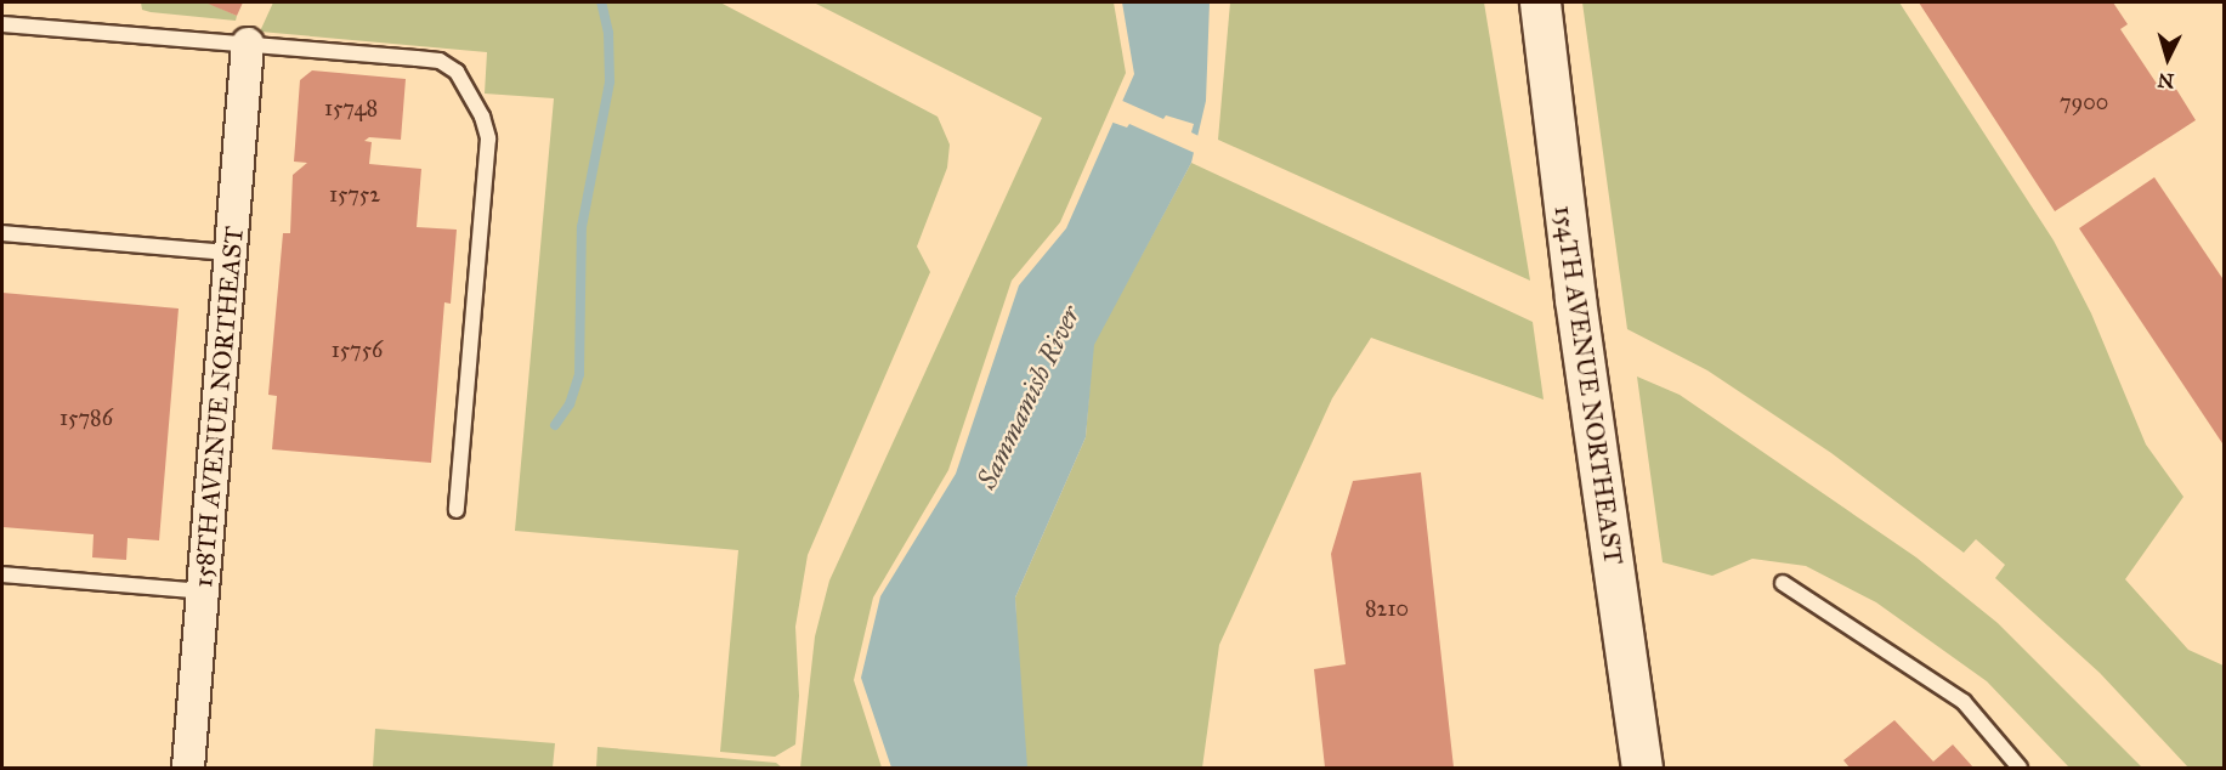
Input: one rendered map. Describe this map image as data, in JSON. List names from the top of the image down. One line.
{"streets":{"main road":["154TH AVENUE NORTHEAST"],"street":["158TH AVENUE NORTHEAST"]},"water":["Sammamish River"],"house_numbers":["7900","15748","15752","15756","15786","8210"],"north":"bottom"}
